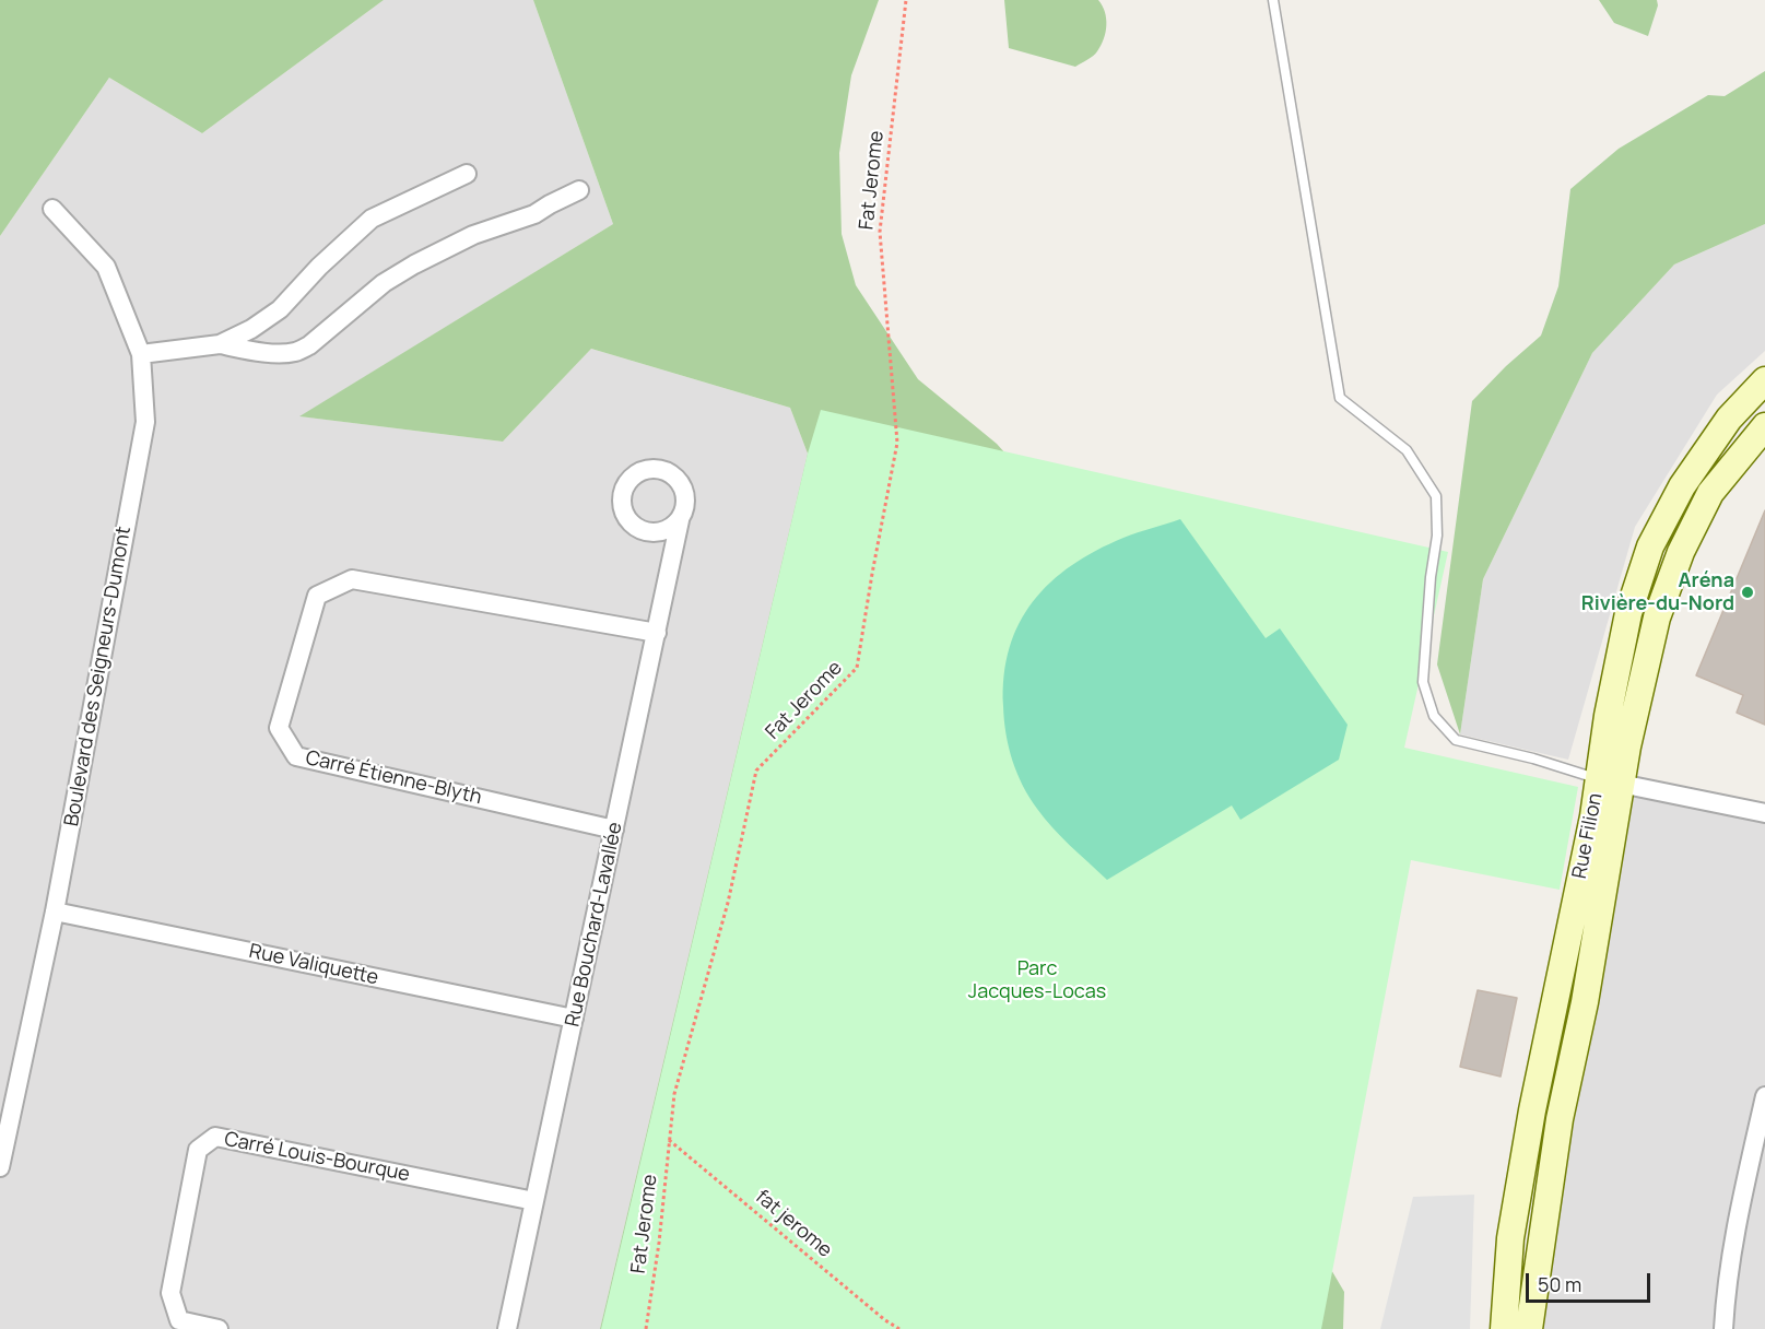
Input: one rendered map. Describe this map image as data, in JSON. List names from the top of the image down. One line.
{"streets":{"street":["Boulevard des Seigneurs-Dumont","Carré Étienne-Blyth","Rue Filion","Rue Bouchard-Lavallée","Rue Valiquette","Carré Louis-Bourque"],"path":["Fat Jerome","fat jerome"]},"crossings":[["Fat Jerome","fat jerome"],["Boulevard des Seigneurs-Dumont","Rue Valiquette"],["Carré Étienne-Blyth","Rue Bouchard-Lavallée"],["Rue Bouchard-Lavallée","Rue Valiquette"],["Rue Bouchard-Lavallée","Carré Louis-Bourque"]],"parks":["Parc Jacques-Locas"],"places":["Aréna Rivière-du-Nord"],"scale_bar":"50 m"}
